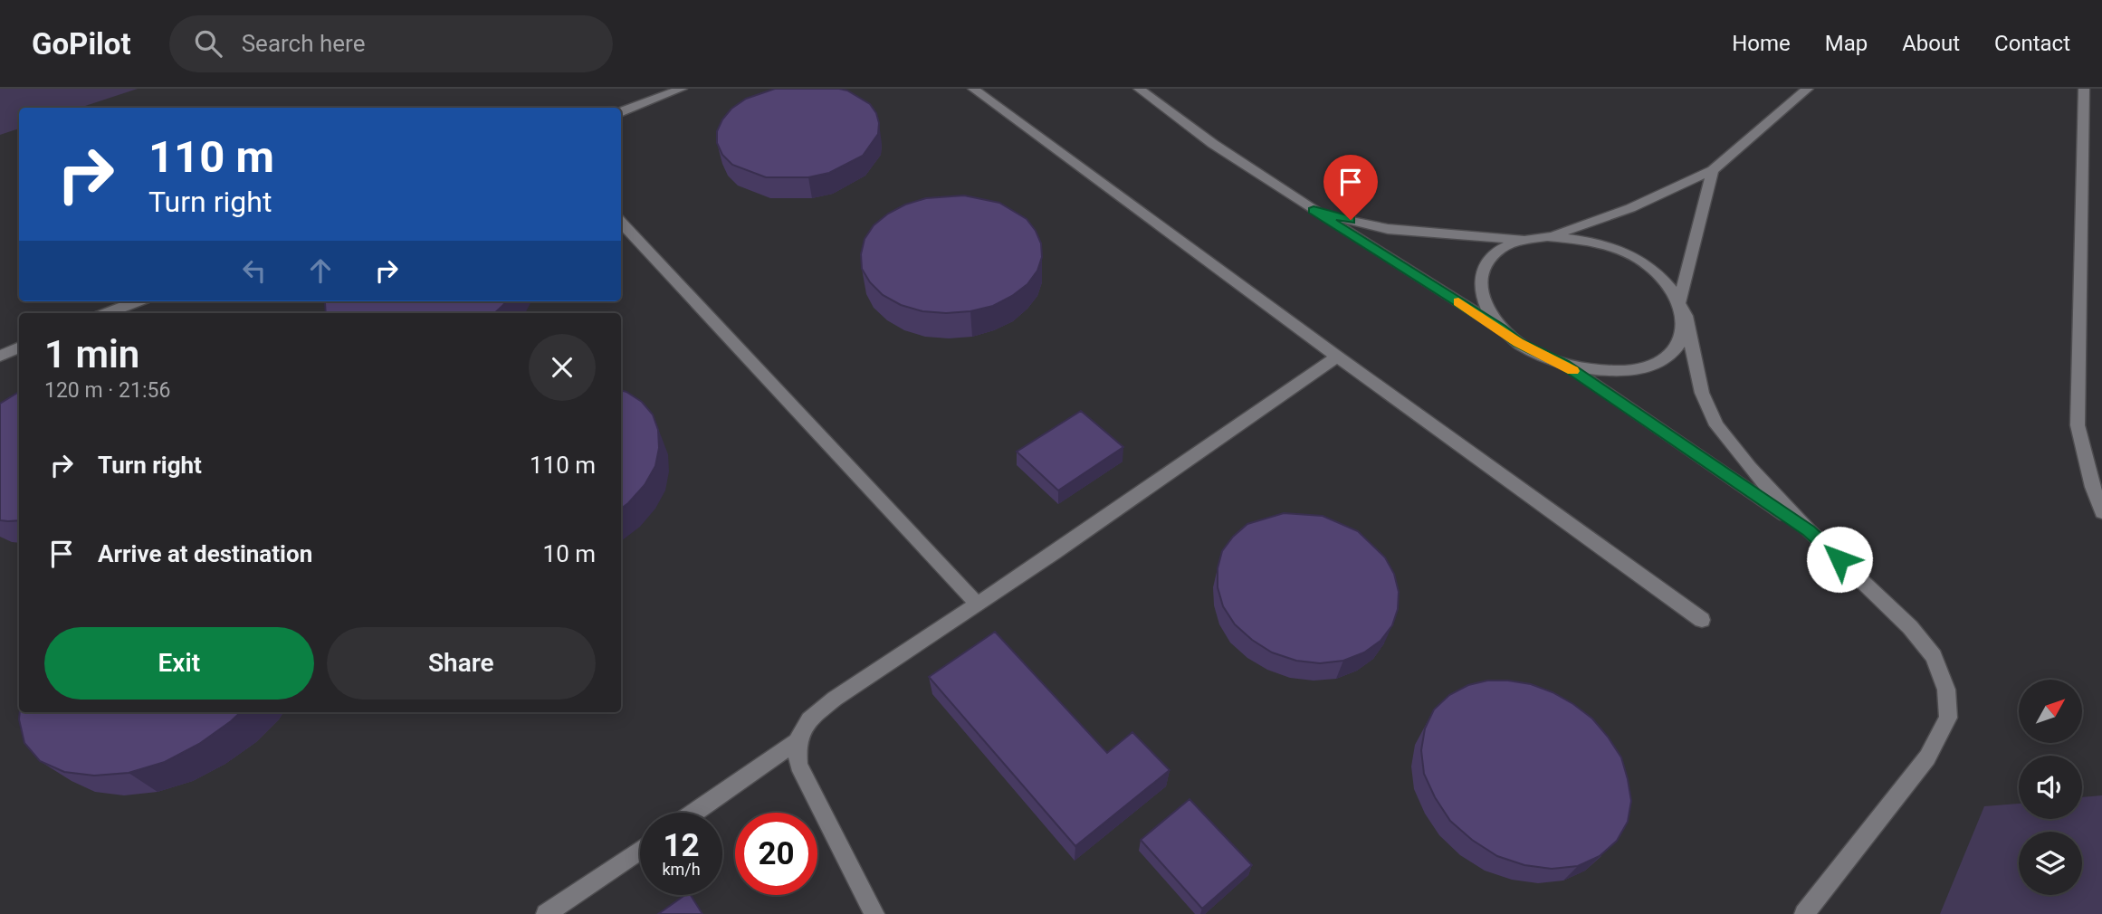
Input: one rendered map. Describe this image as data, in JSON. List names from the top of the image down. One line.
{"north":"top right","page":{"header":"GoPilot","search":"Search here","nav":["Home","Map","About","Contact"],"turn":["110 m","Turn right"],"heading":["1 min","120 m · 21:56"],"list":[{"name":"Turn right","value":"110 m"},{"name":"Arrive at destination","value":"10 m"}],"buttons":["Exit","Share"],"speed":"12 km/h","limit":"20"}}
